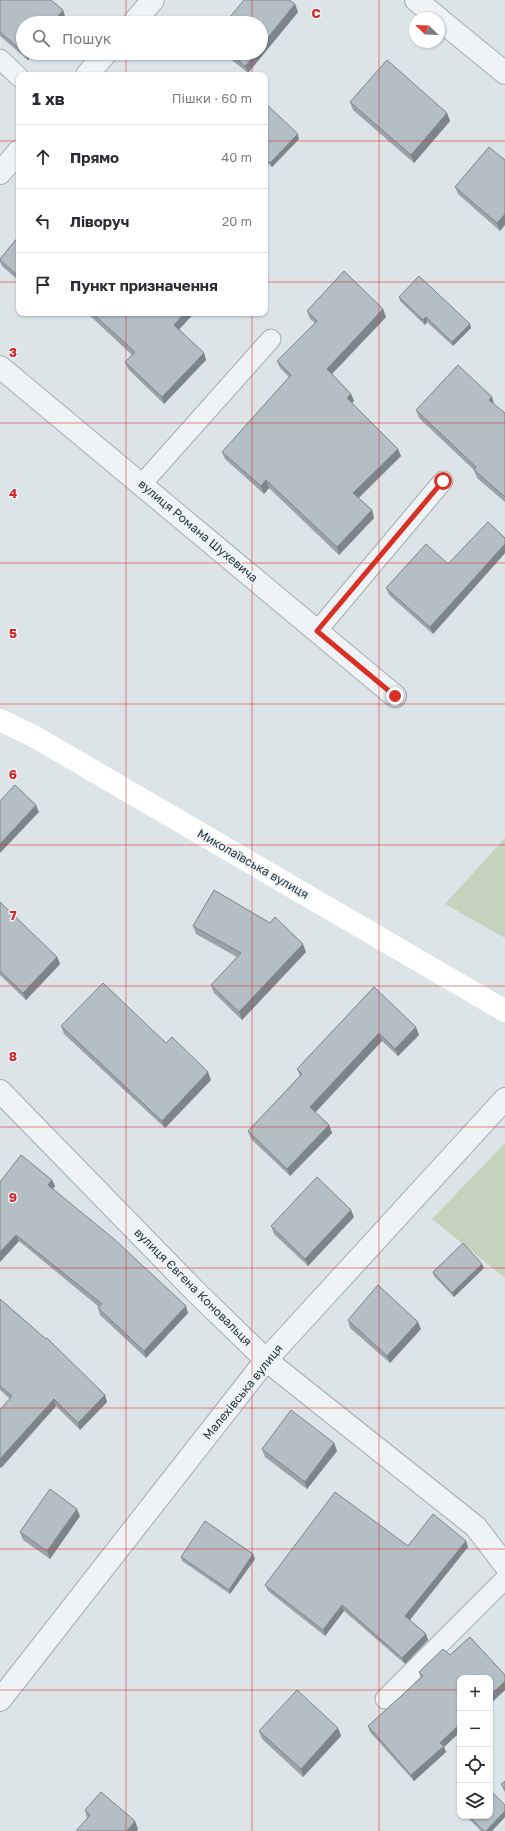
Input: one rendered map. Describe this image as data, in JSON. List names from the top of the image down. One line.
{"streets":{"main road":["Миколаївська вулиця"],"street":["вулиця Романа Шухевича","вулиця Євгена Коновальця","Малехівська вулиця"]},"crossings":[["вулиця Євгена Коновальця","Малехівська вулиця"]],"north":"top left","page":{"search":"Пошук","heading":["1 хв","Пішки · 60 m"],"list":[["Прямо","40 m"],["Ліворуч","20 m"],"Пункт призначення"],"map_buttons":["+","−"]},"grid":{"columns":["C"],"rows":["3","4","5","6","7","8","9"]}}
